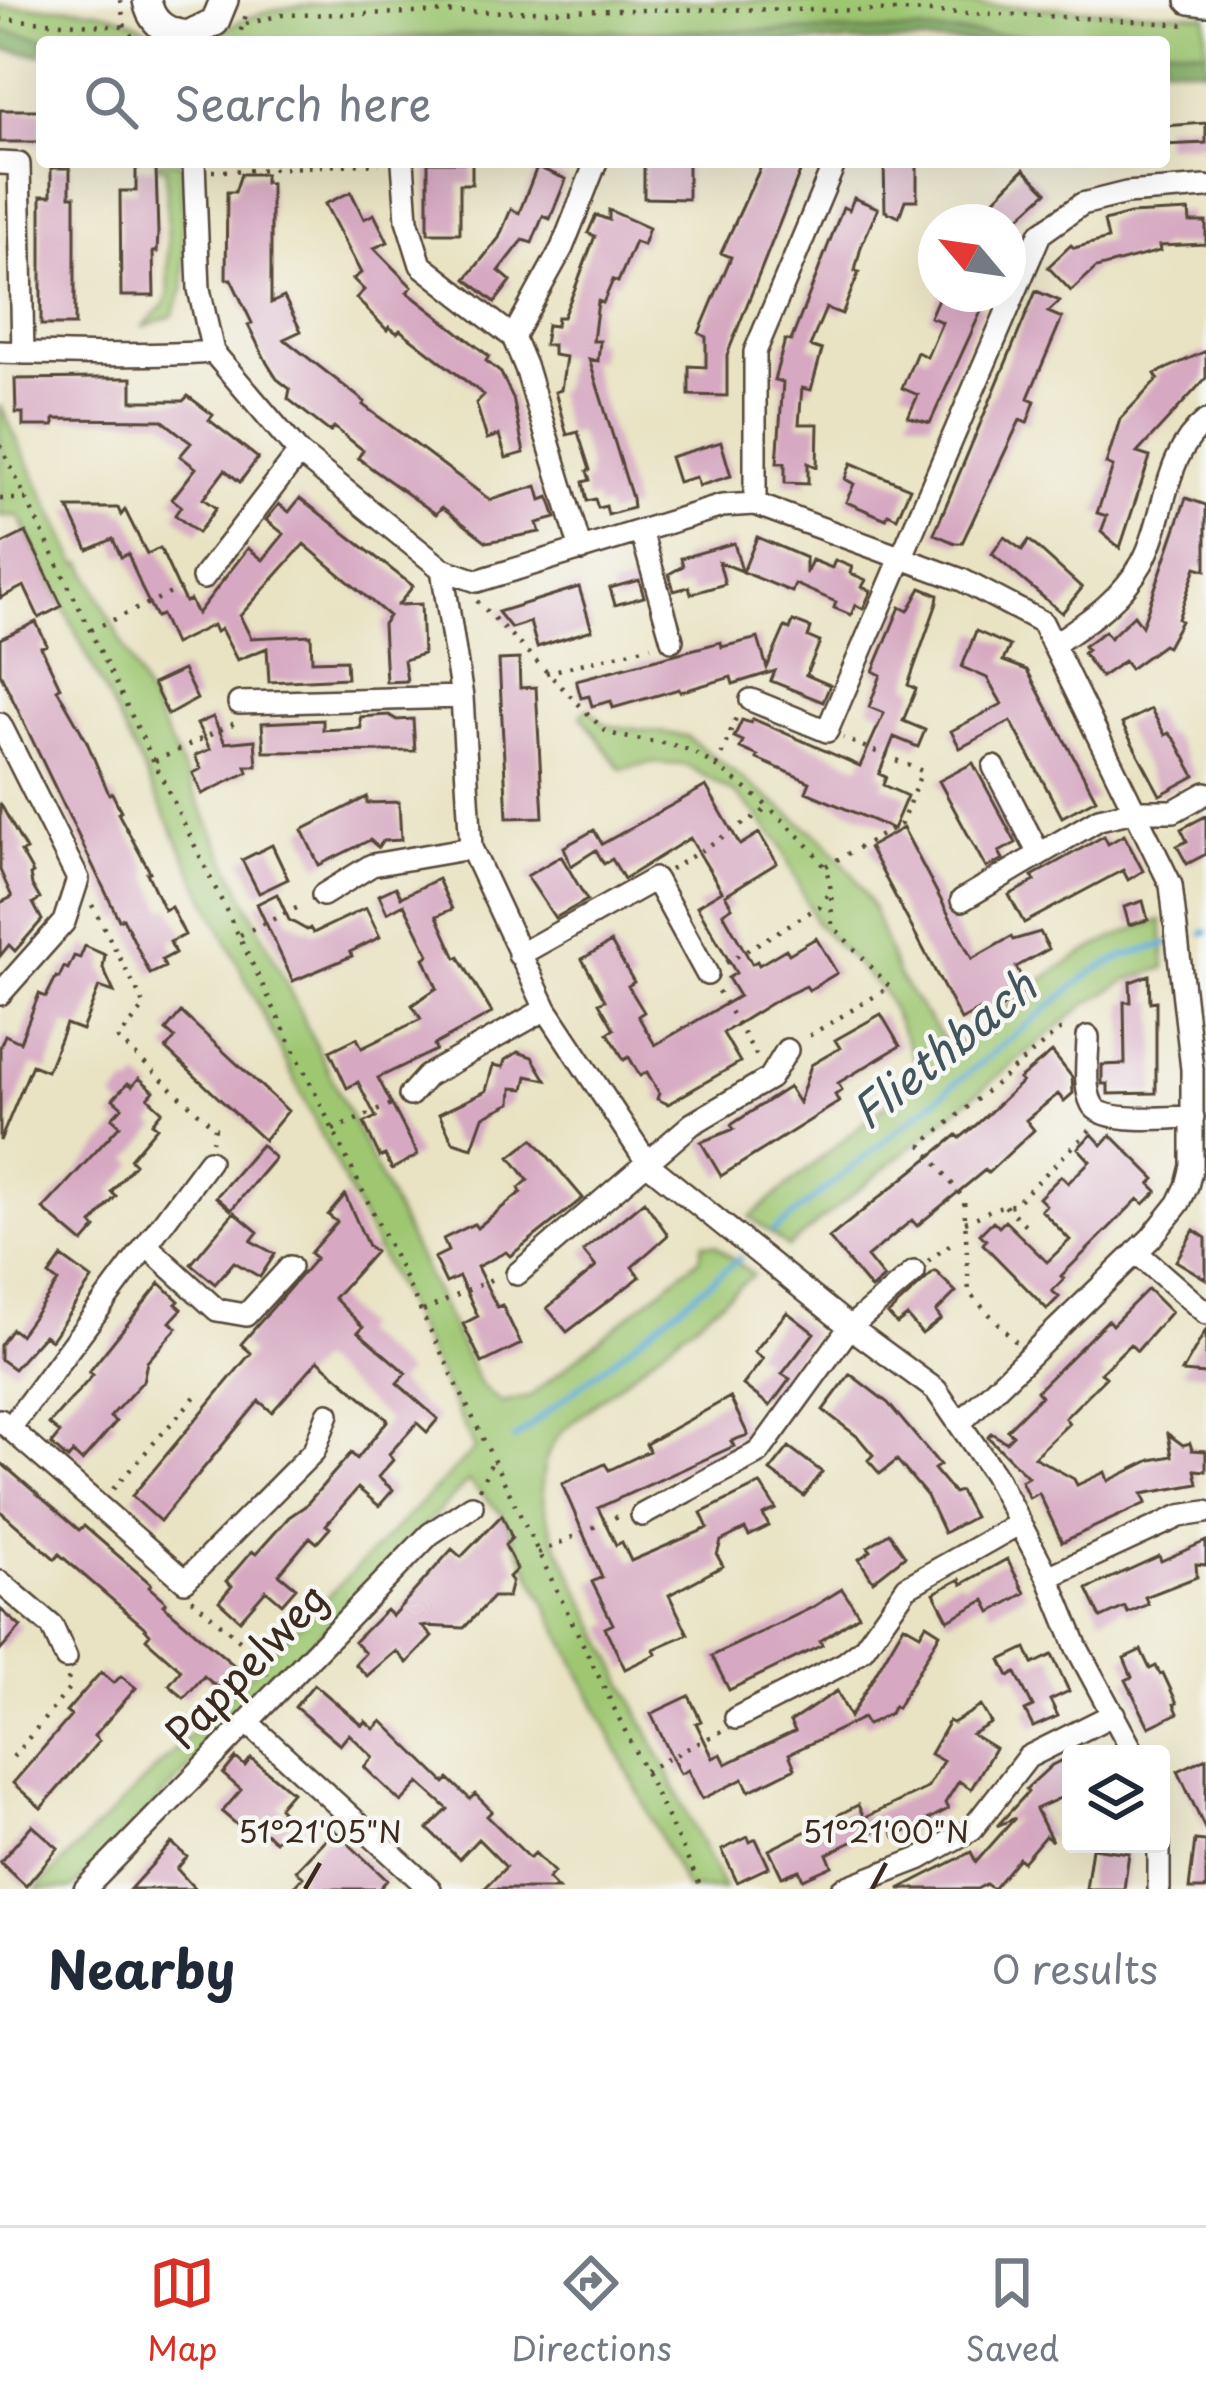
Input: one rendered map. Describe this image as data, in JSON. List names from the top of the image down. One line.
{"streets":{"street":["Pappelweg"]},"water":["Fliethbach"],"north":"top left","page":{"search":"Search here","heading":["Nearby","0 results"],"nav":["Map","Directions","Saved"]},"coordinates":["51°21'05\"N","51°21'00\"N"]}
